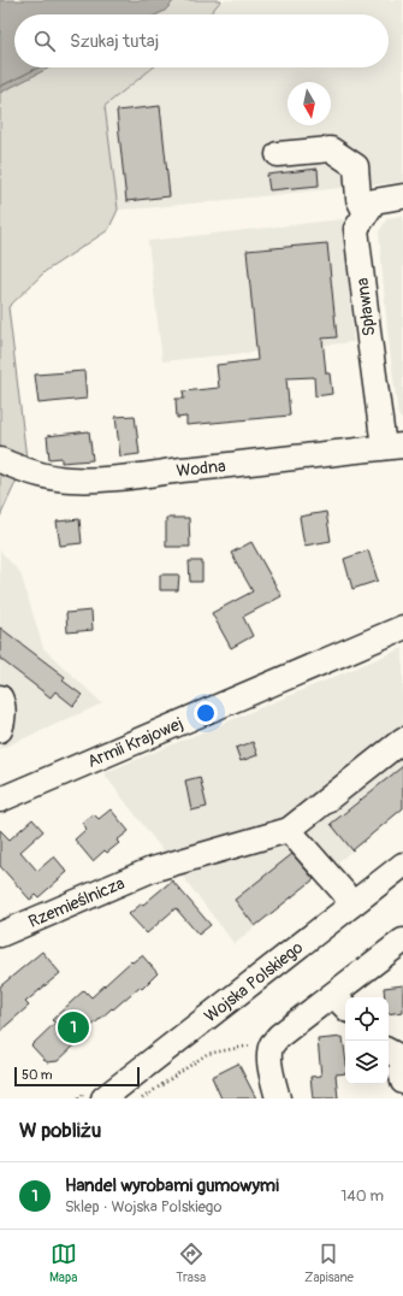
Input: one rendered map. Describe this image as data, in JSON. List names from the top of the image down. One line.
{"streets":{"street":["Spławna","Wodna","Armii Krajowej","Rzemieślnicza","Wojska Polskiego"]},"crossings":[["Spławna","Wodna"]],"scale_bar":"50 m","north":"bottom","page":{"search":"Szukaj tutaj","pins":"1","scale":"50 m","heading":"W pobliżu","list":[{"mark":"1","name":"Handel wyrobami gumowymi","note":"Sklep · Wojska Polskiego","value":"140 m"}],"nav":["Mapa","Trasa","Zapisane"]}}
